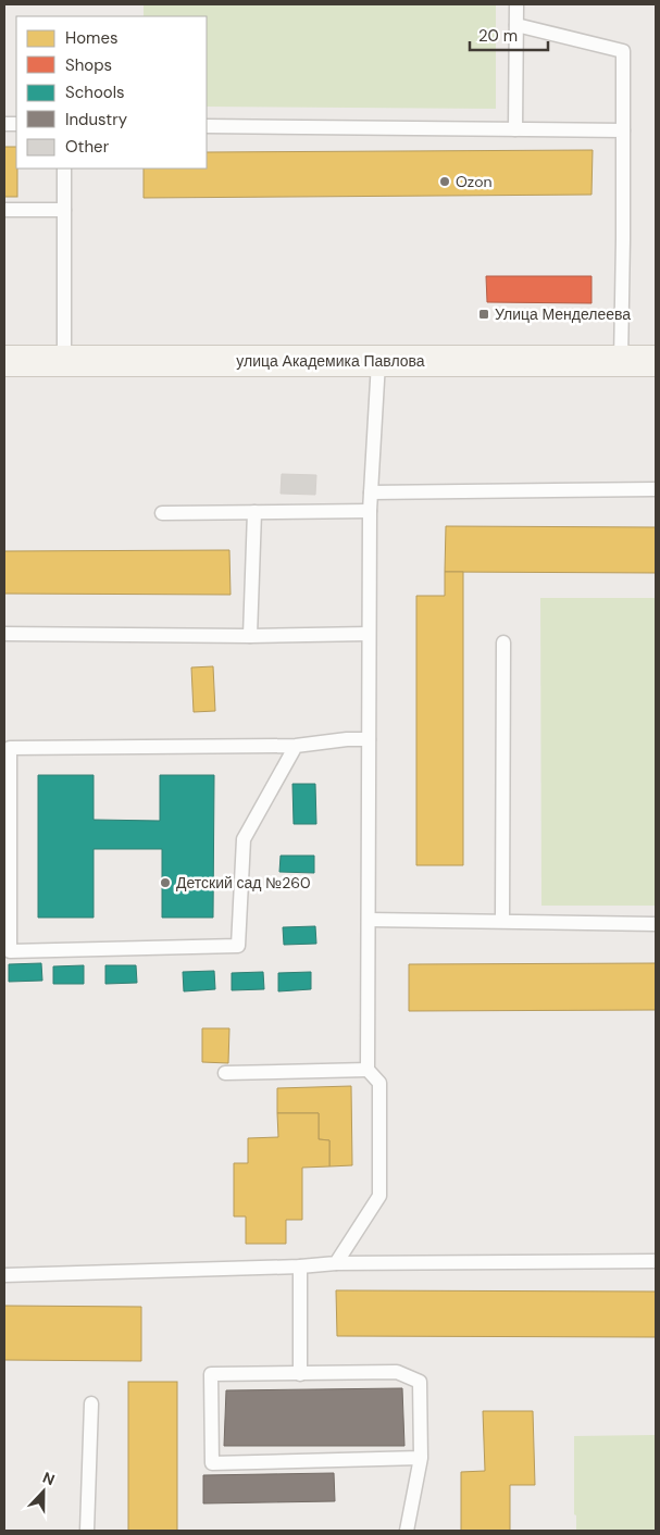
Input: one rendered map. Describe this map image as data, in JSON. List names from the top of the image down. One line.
{"streets":{"main road":["улица Академика Павлова"]},"places":{"other":["Ozon","Детский сад №260"],"transit":["Улица Менделеева"]},"legend":["Homes","Shops","Schools","Industry","Other"],"scale_bar":"20 m","north":"top"}
